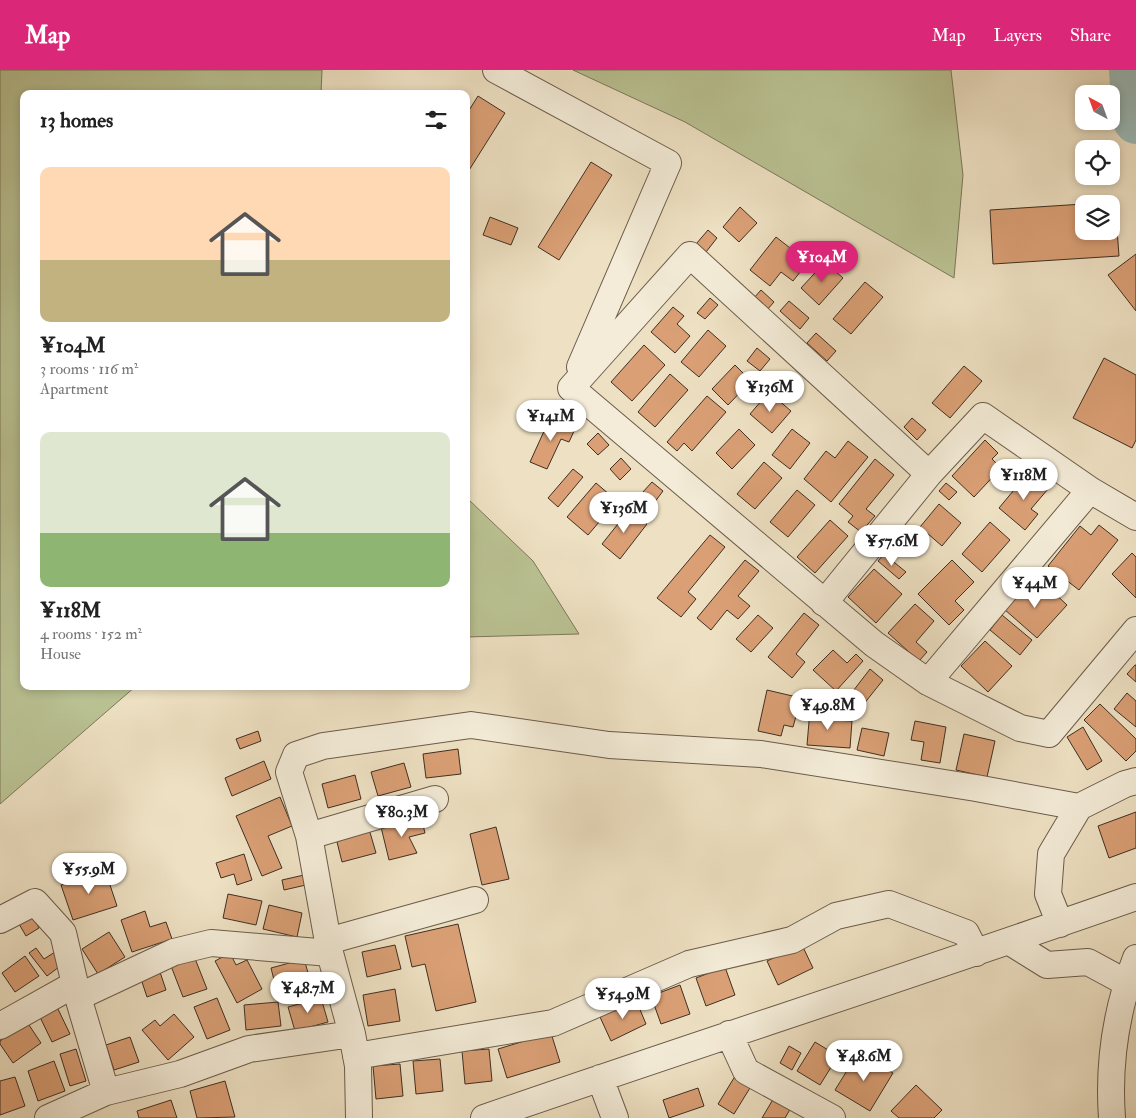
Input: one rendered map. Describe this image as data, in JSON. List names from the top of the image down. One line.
{"north":"top left","page":{"header":"Map","nav":["Map","Layers","Share"],"heading":"13 homes","list":[{"name":"¥104M","note":"3 rooms · 116 m² · Apartment"},{"name":"¥118M","note":"4 rooms · 152 m² · House"}],"price":["¥104M","¥136M","¥141M","¥118M","¥136M","¥57.6M","¥44M","¥49.8M","¥80.3M","¥55.9M","¥48.7M","¥54.9M","¥48.6M"]}}
